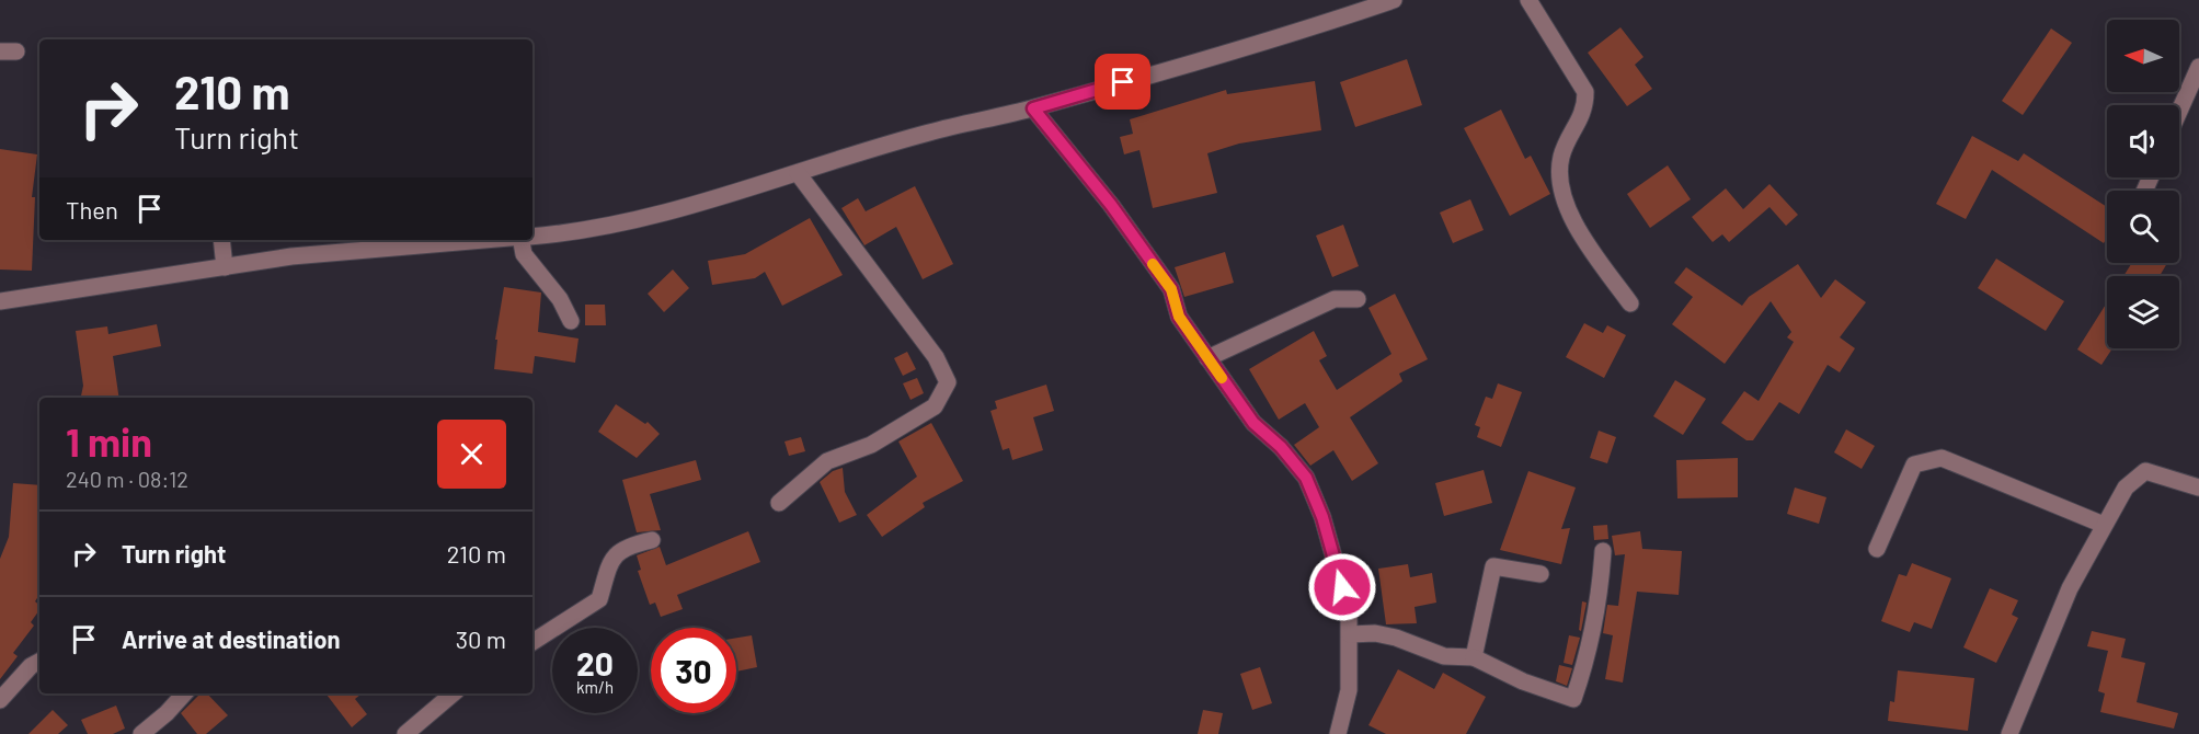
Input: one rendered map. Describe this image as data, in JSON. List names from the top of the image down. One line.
{"north":"left","page":{"turn":["210 m","Turn right"],"then":"Then","heading":["1 min","240 m · 08:12"],"list":[{"name":"Turn right","value":"210 m"},{"name":"Arrive at destination","value":"30 m"}],"speed":"20 km/h","limit":"30"}}
